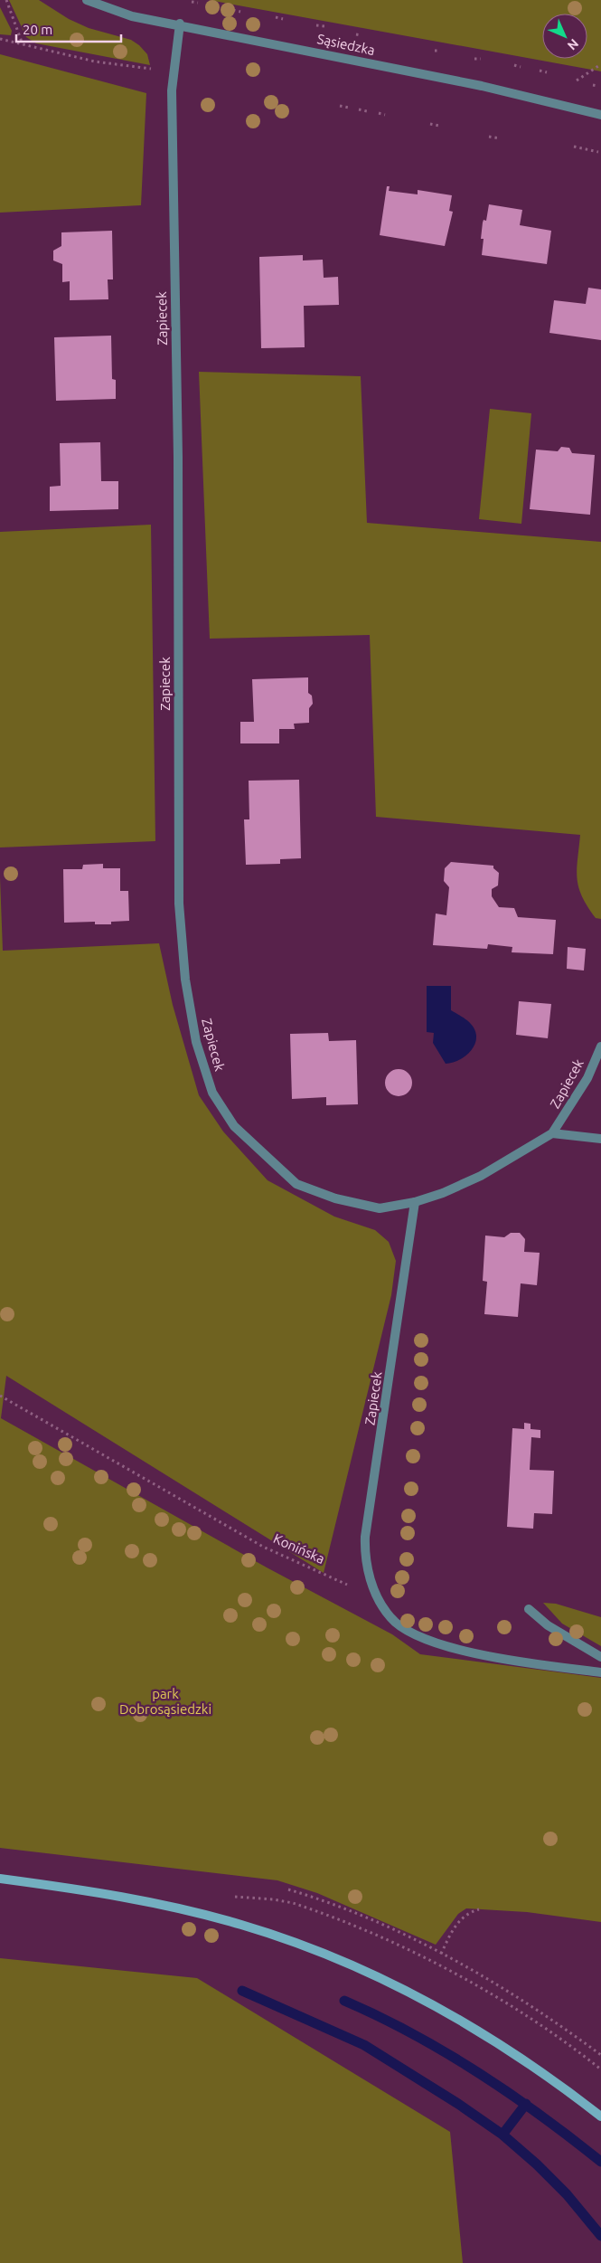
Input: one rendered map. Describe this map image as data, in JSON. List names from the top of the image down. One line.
{"streets":{"street":["Sąsiedzka","Zapiecek"],"path":["Konińska"]},"crossings":[["Sąsiedzka","Zapiecek"],["Zapiecek","Konińska"]],"parks":["park Dobrosąsiedzki"],"scale_bar":"20 m","north":"bottom right"}
